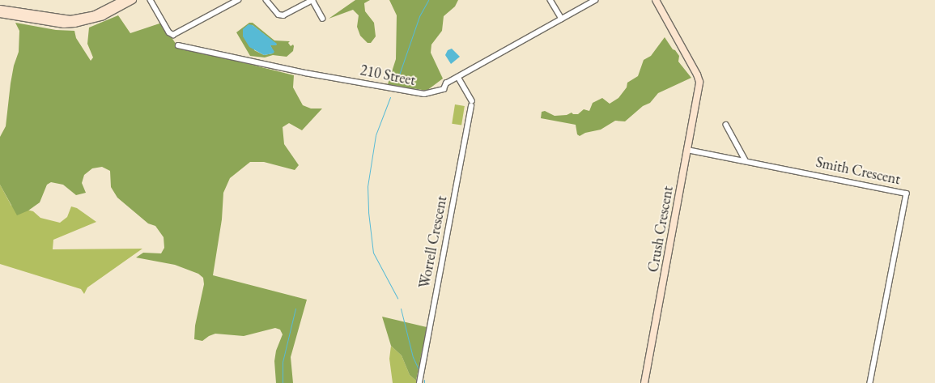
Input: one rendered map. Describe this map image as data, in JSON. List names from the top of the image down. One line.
{"streets":{"main road":["Crush Crescent"],"street":["210 Street","Smith Crescent","Worrell Crescent"]},"crossings":[["210 Street","Worrell Crescent"],["Smith Crescent","Crush Crescent"]]}
